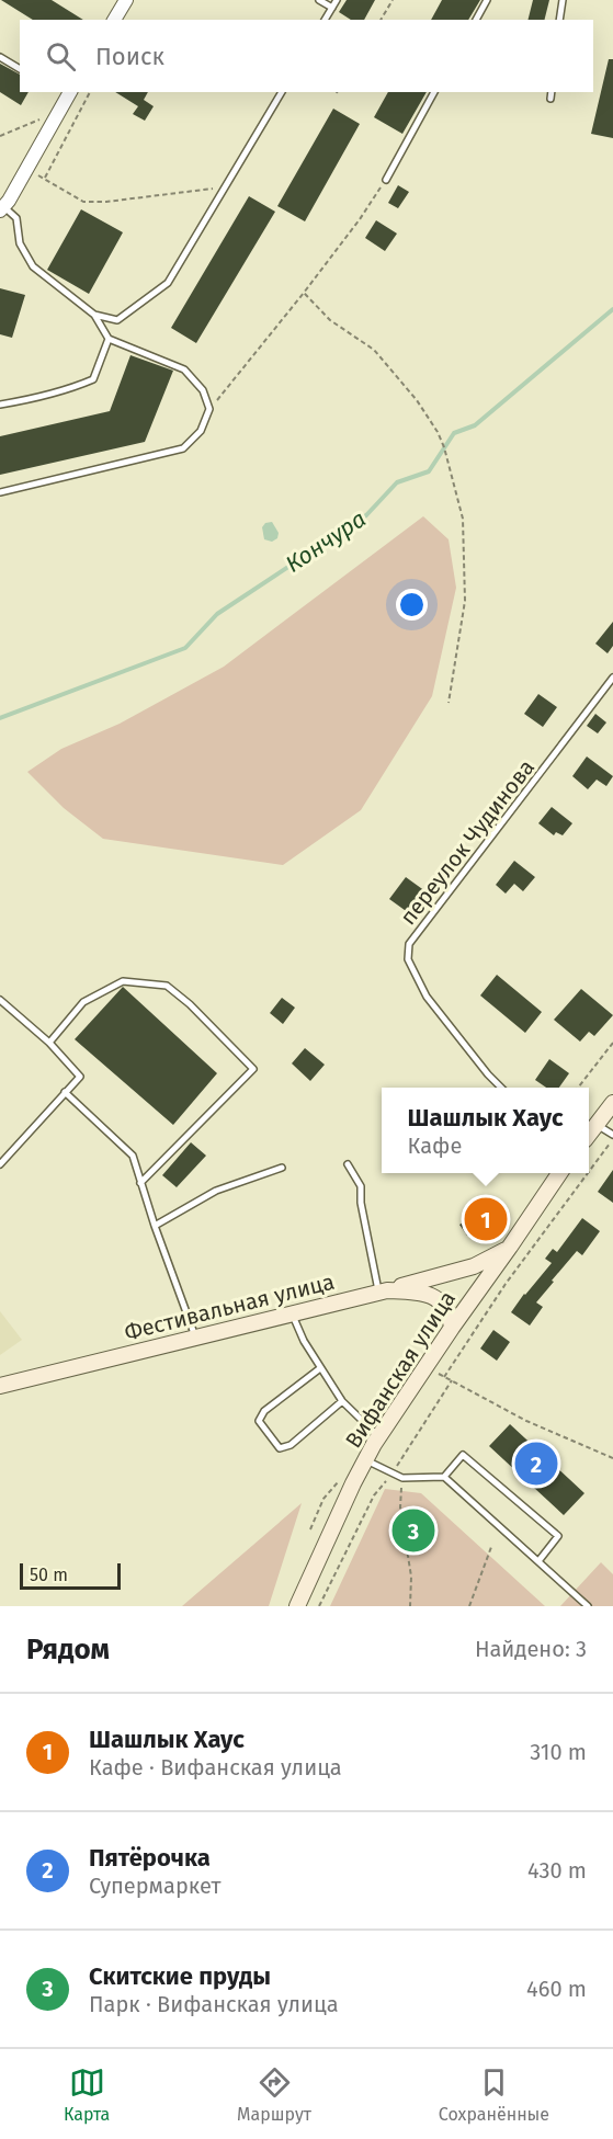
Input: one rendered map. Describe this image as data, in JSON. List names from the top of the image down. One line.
{"streets":{"main road":["Фестивальная улица","Вифанская улица"],"lane":["переулок Чудинова"]},"crossings":[["Фестивальная улица","Вифанская улица"]],"water":["Кончура"],"scale_bar":"50 m","page":{"search":"Поиск","popup":["Шашлык Хаус","Кафе"],"pins":["1","2","3"],"scale":"50 m","heading":["Рядом","Найдено: 3"],"list":[{"mark":"1","name":"Шашлык Хаус","note":"Кафе · Вифанская улица","value":"310 m"},{"mark":"2","name":"Пятёрочка","note":"Супермаркет","value":"430 m"},{"mark":"3","name":"Скитские пруды","note":"Парк · Вифанская улица","value":"460 m"}],"nav":["Карта","Маршрут","Сохранённые"]}}
